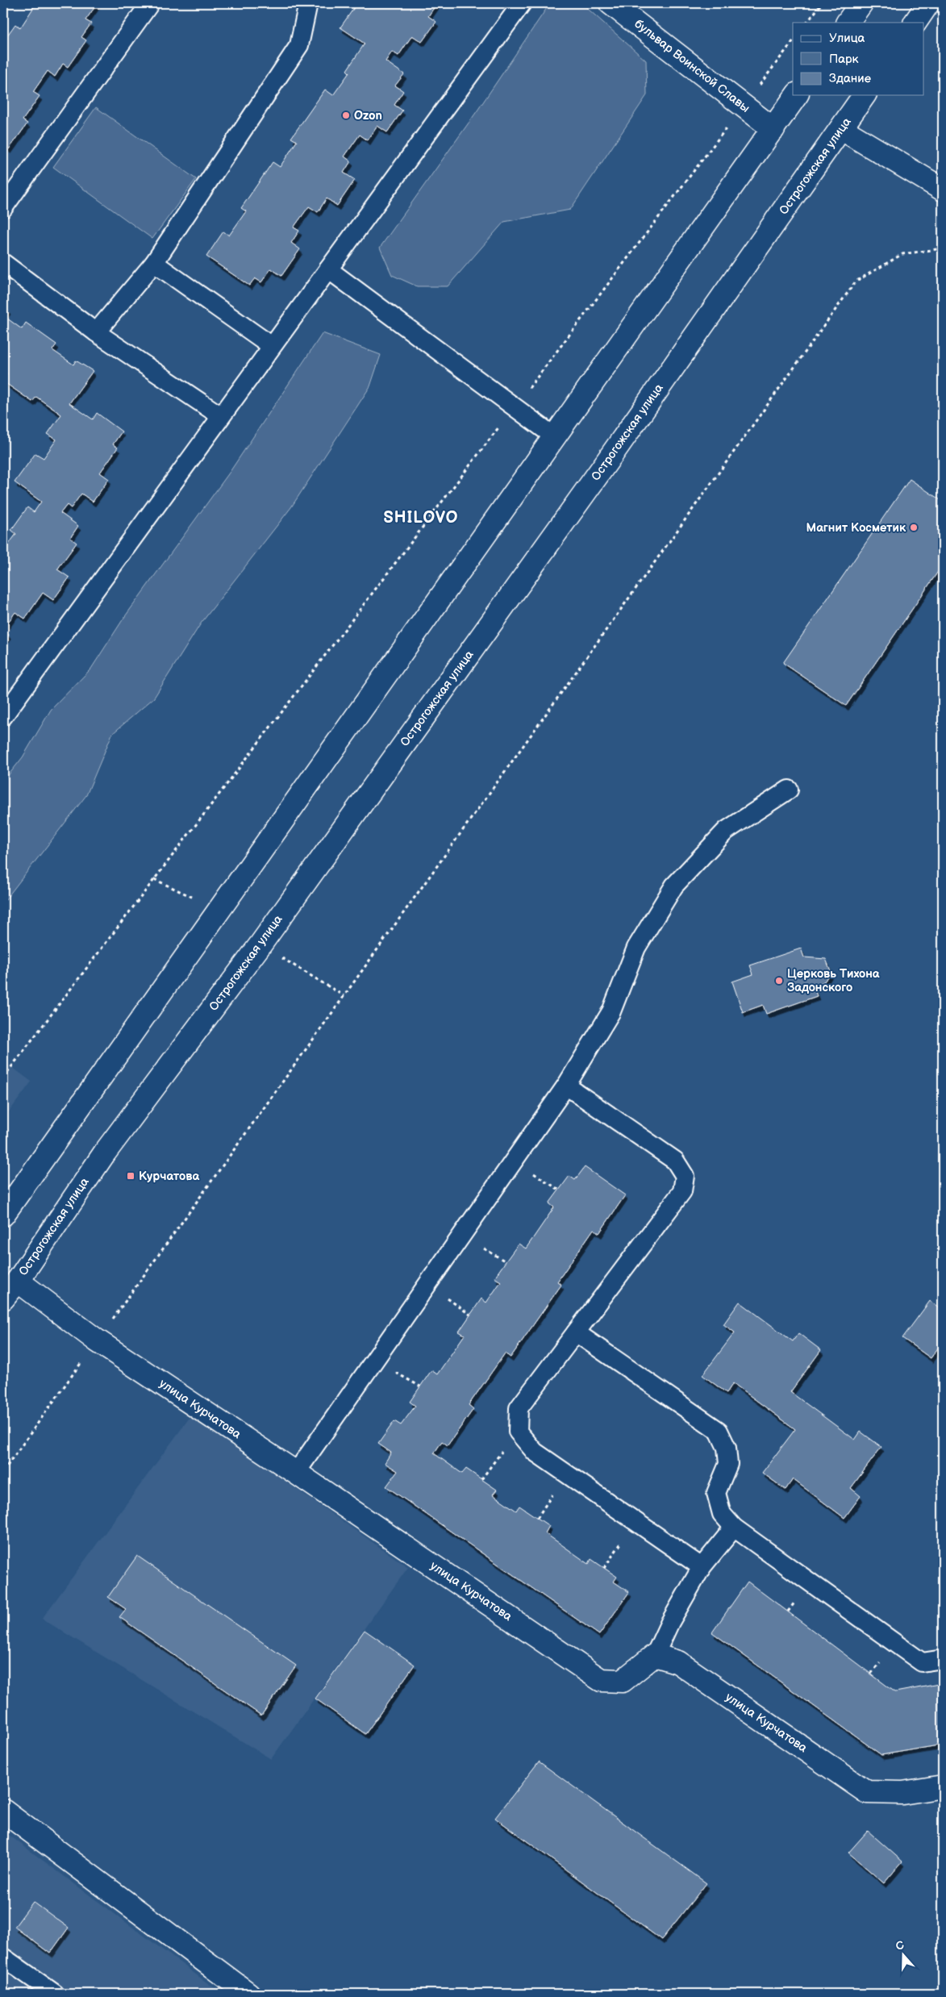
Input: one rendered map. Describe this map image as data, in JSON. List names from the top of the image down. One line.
{"streets":{"street":["бульвар Воинской Славы","Острогожская улица","улица Курчатова"]},"crossings":[["Острогожская улица","улица Курчатова"]],"districts":["SHILOVO"],"places":{"other":["Ozon","Магнит Косметик","Церковь Тихона Задонского"],"transit":["Курчатова"]},"legend":["Улица","Парк","Здание"],"north":"top"}
